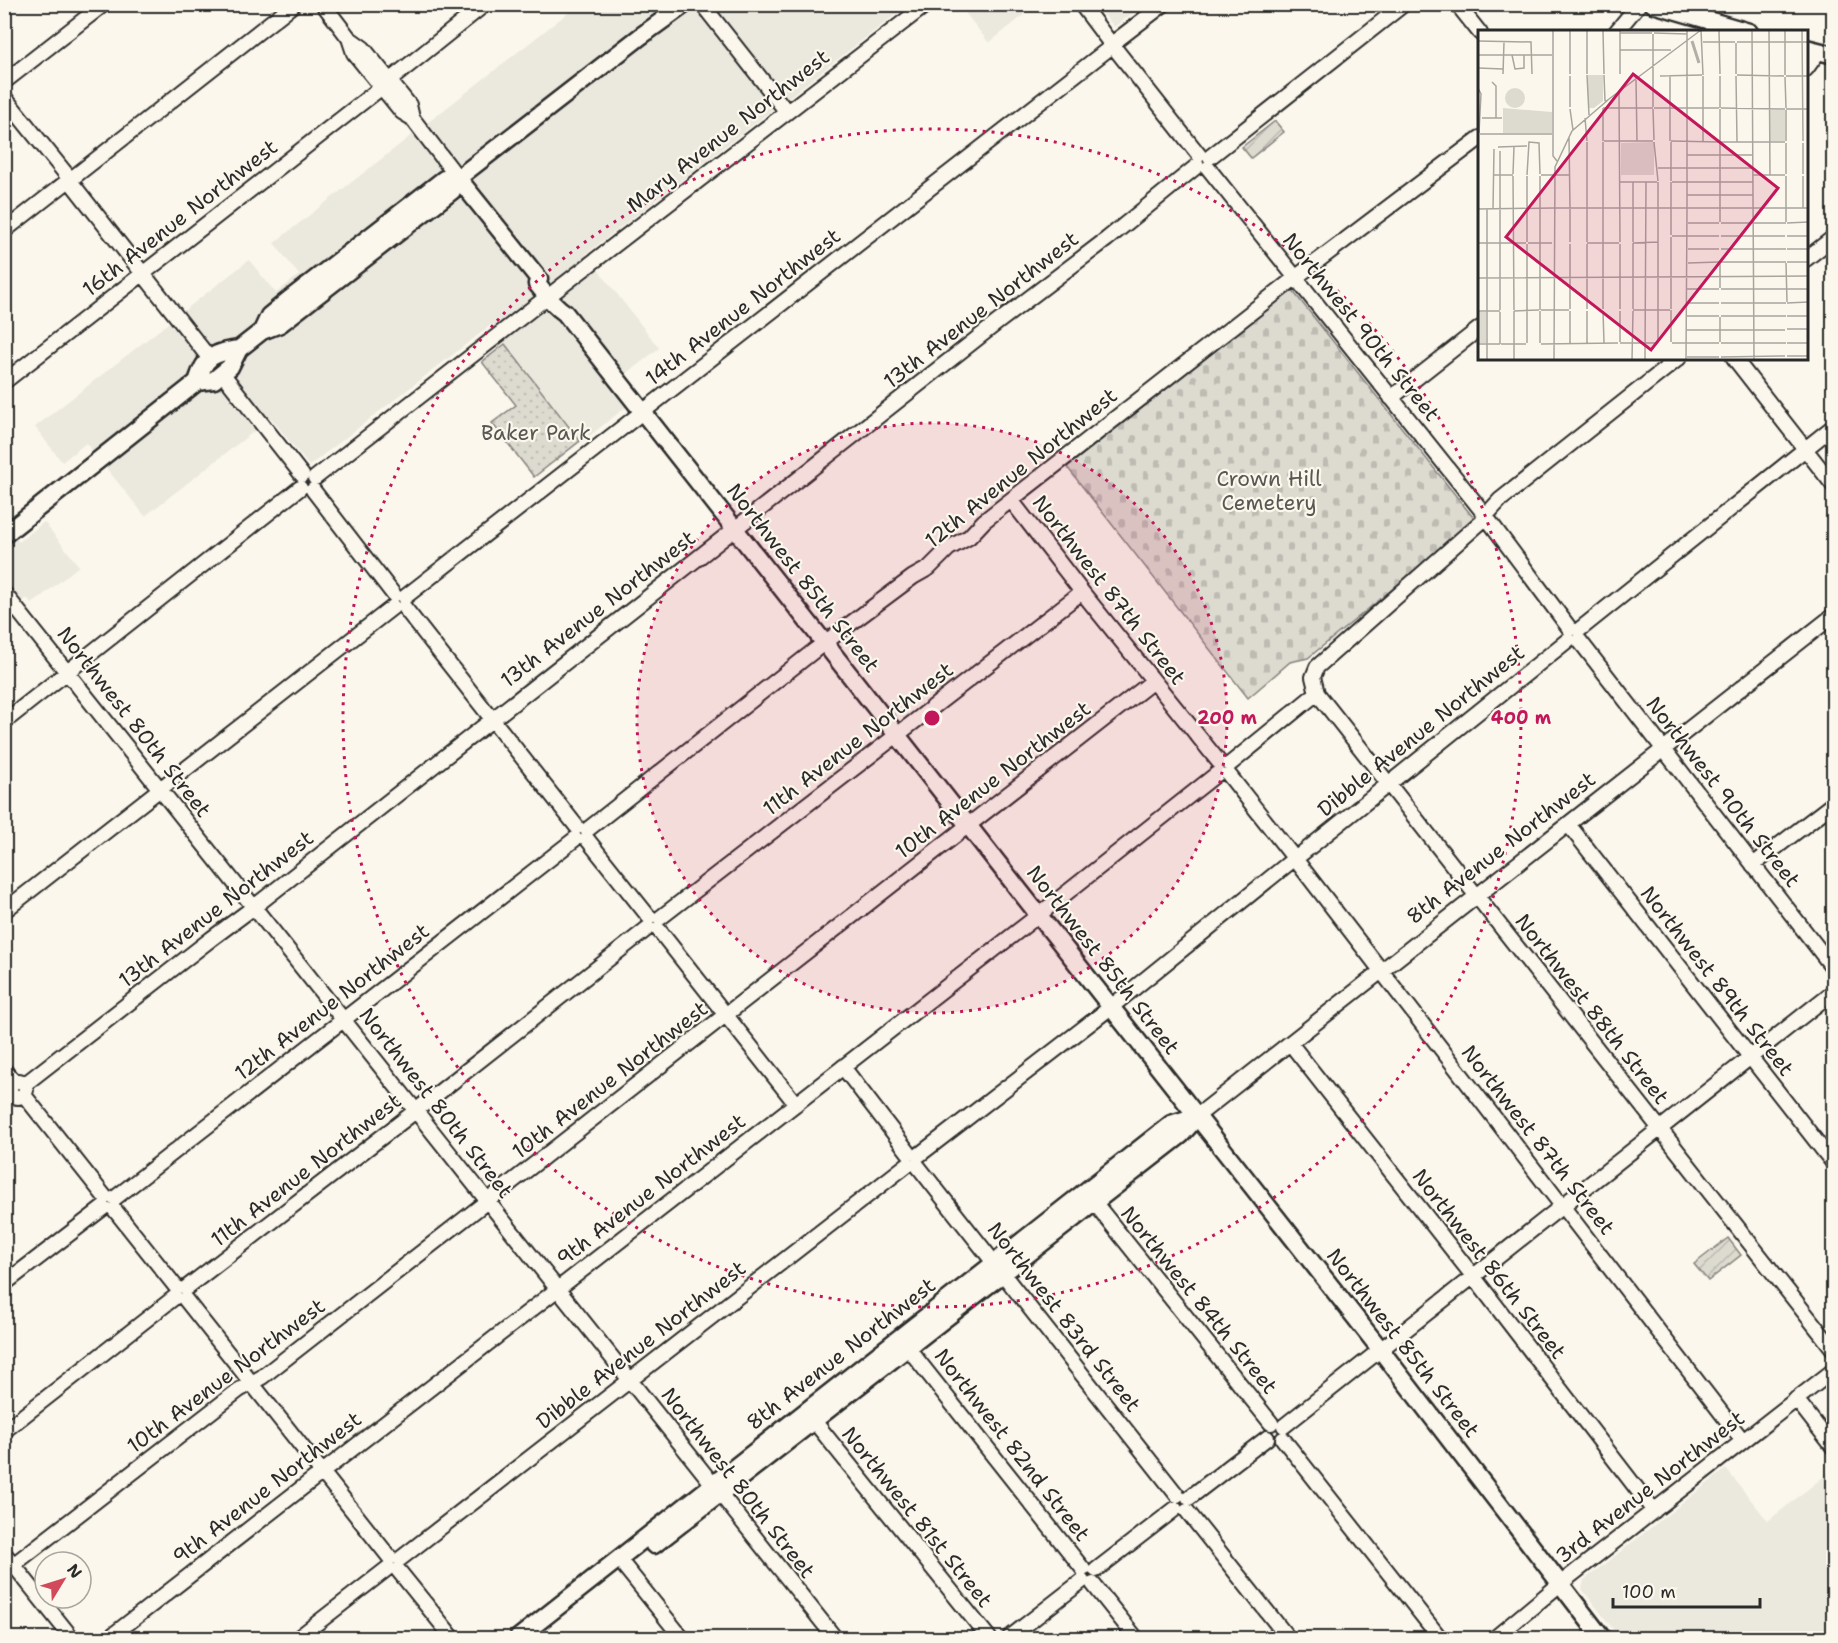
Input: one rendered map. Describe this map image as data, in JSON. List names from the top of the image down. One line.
{"streets":{"main road":["Northwest 85th Street","8th Avenue Northwest"],"street":["Mary Avenue Northwest","16th Avenue Northwest","14th Avenue Northwest","13th Avenue Northwest","Northwest 90th Street","12th Avenue Northwest","Northwest 87th Street","Northwest 80th Street","Dibble Avenue Northwest","11th Avenue Northwest","10th Avenue Northwest","Northwest 89th Street","Northwest 88th Street","9th Avenue Northwest","Northwest 86th Street","Northwest 84th Street","Northwest 83rd Street","Northwest 82nd Street","3rd Avenue Northwest","Northwest 81st Street"]},"crossings":[["Mary Avenue Northwest","Northwest 85th Street"],["Mary Avenue Northwest","Northwest 80th Street"],["16th Avenue Northwest","Northwest 85th Street"],["14th Avenue Northwest","Northwest 90th Street"],["14th Avenue Northwest","Northwest 85th Street"],["14th Avenue Northwest","Northwest 80th Street"],["13th Avenue Northwest","Northwest 90th Street"],["13th Avenue Northwest","Northwest 85th Street"],["13th Avenue Northwest","Northwest 80th Street"],["Northwest 90th Street","12th Avenue Northwest"],["Northwest 90th Street","Dibble Avenue Northwest"],["Northwest 90th Street","8th Avenue Northwest"],["12th Avenue Northwest","Northwest 85th Street"],["12th Avenue Northwest","Northwest 87th Street"],["12th Avenue Northwest","Northwest 80th Street"],["Northwest 85th Street","Dibble Avenue Northwest"],["Northwest 85th Street","11th Avenue Northwest"],["Northwest 85th Street","10th Avenue Northwest"],["Northwest 85th Street","8th Avenue Northwest"],["Northwest 85th Street","9th Avenue Northwest"],["Northwest 85th Street","3rd Avenue Northwest"],["Northwest 87th Street","Dibble Avenue Northwest"],["Northwest 87th Street","11th Avenue Northwest"],["Northwest 87th Street","10th Avenue Northwest"],["Northwest 87th Street","8th Avenue Northwest"],["Northwest 87th Street","9th Avenue Northwest"],["Northwest 87th Street","3rd Avenue Northwest"],["Northwest 80th Street","Dibble Avenue Northwest"],["Northwest 80th Street","11th Avenue Northwest"],["Northwest 80th Street","10th Avenue Northwest"],["Northwest 80th Street","8th Avenue Northwest"],["Northwest 80th Street","9th Avenue Northwest"],["Dibble Avenue Northwest","Northwest 88th Street"],["Dibble Avenue Northwest","Northwest 83rd Street"],["8th Avenue Northwest","Northwest 89th Street"],["8th Avenue Northwest","Northwest 88th Street"],["8th Avenue Northwest","Northwest 86th Street"],["8th Avenue Northwest","Northwest 84th Street"],["8th Avenue Northwest","Northwest 83rd Street"],["8th Avenue Northwest","Northwest 82nd Street"],["8th Avenue Northwest","Northwest 81st Street"],["Northwest 88th Street","9th Avenue Northwest"],["9th Avenue Northwest","Northwest 83rd Street"],["Northwest 86th Street","3rd Avenue Northwest"]],"parks":["Baker Park","Crown Hill Cemetery"],"scale_bar":"100 m","north":"top right","rings":["200 m","400 m"]}
